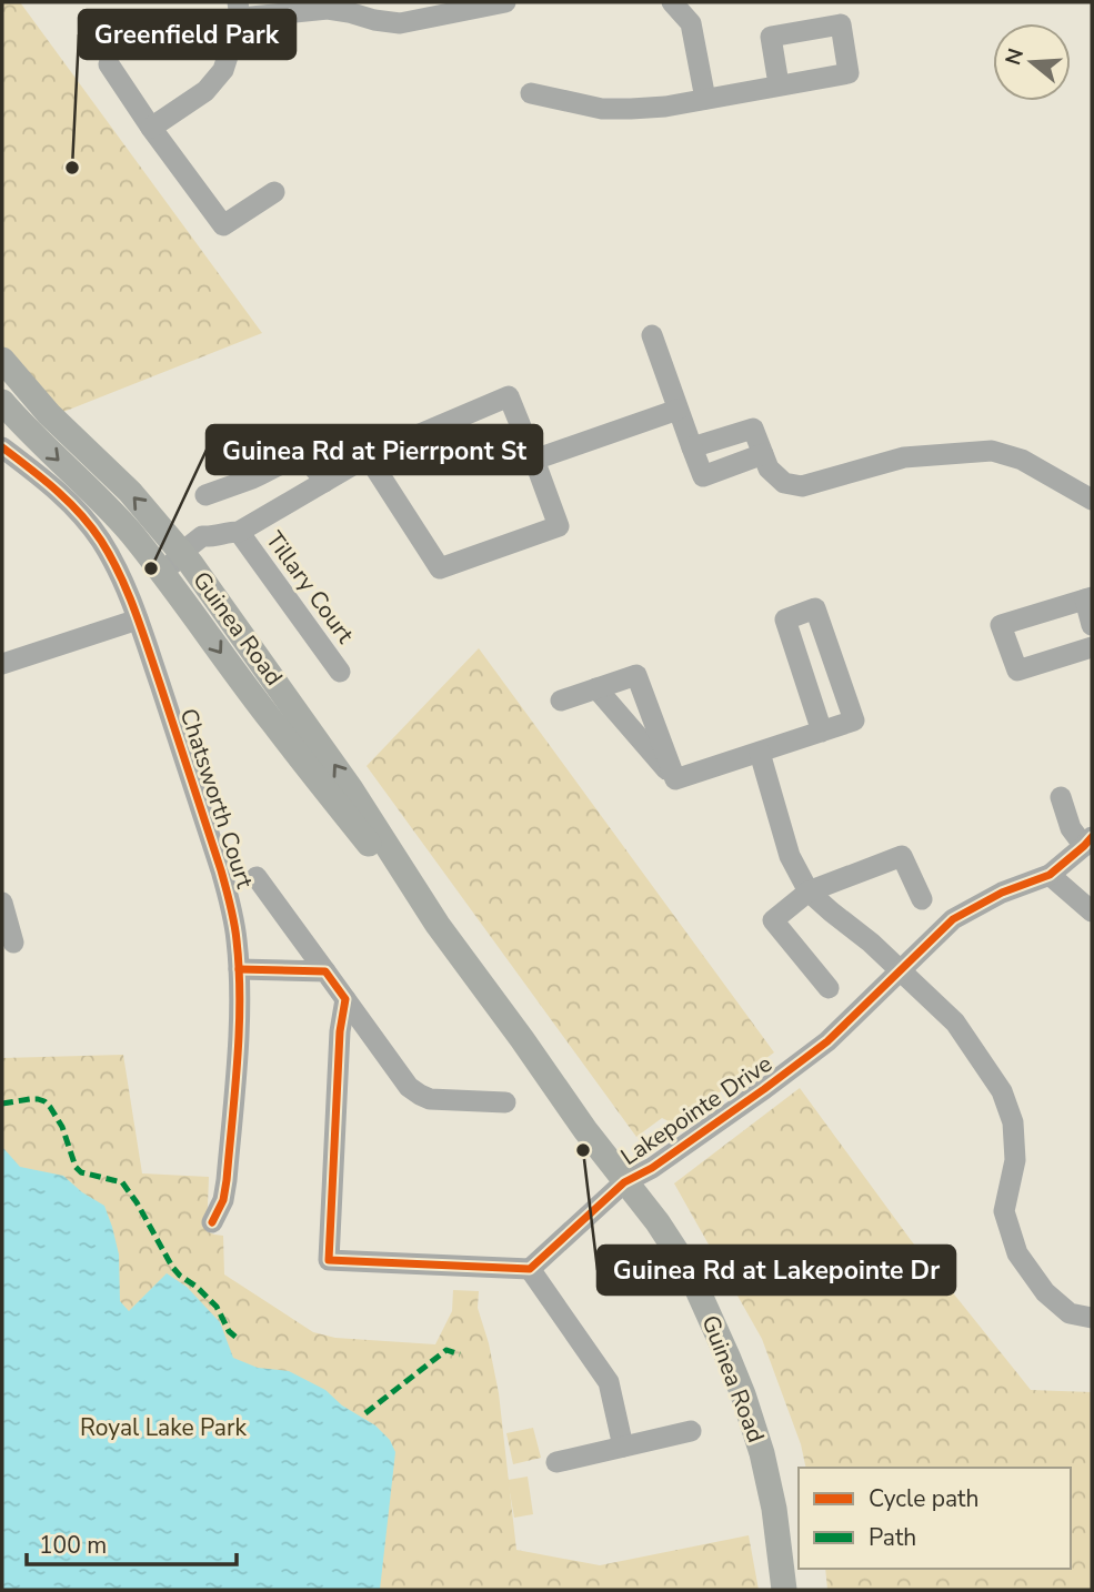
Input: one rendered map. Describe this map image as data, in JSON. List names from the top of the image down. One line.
{"streets":{"main road":["Guinea Road"],"street":["Tillary Court","Chatsworth Court","Lakepointe Drive"]},"crossings":[["Guinea Road","Lakepointe Drive"]],"parks":["Royal Lake Park"],"places":["Greenfield Park","Guinea Rd at Pierrpont St","Guinea Rd at Lakepointe Dr"],"legend":["Cycle path","Path"],"scale_bar":"100 m","north":"left"}
